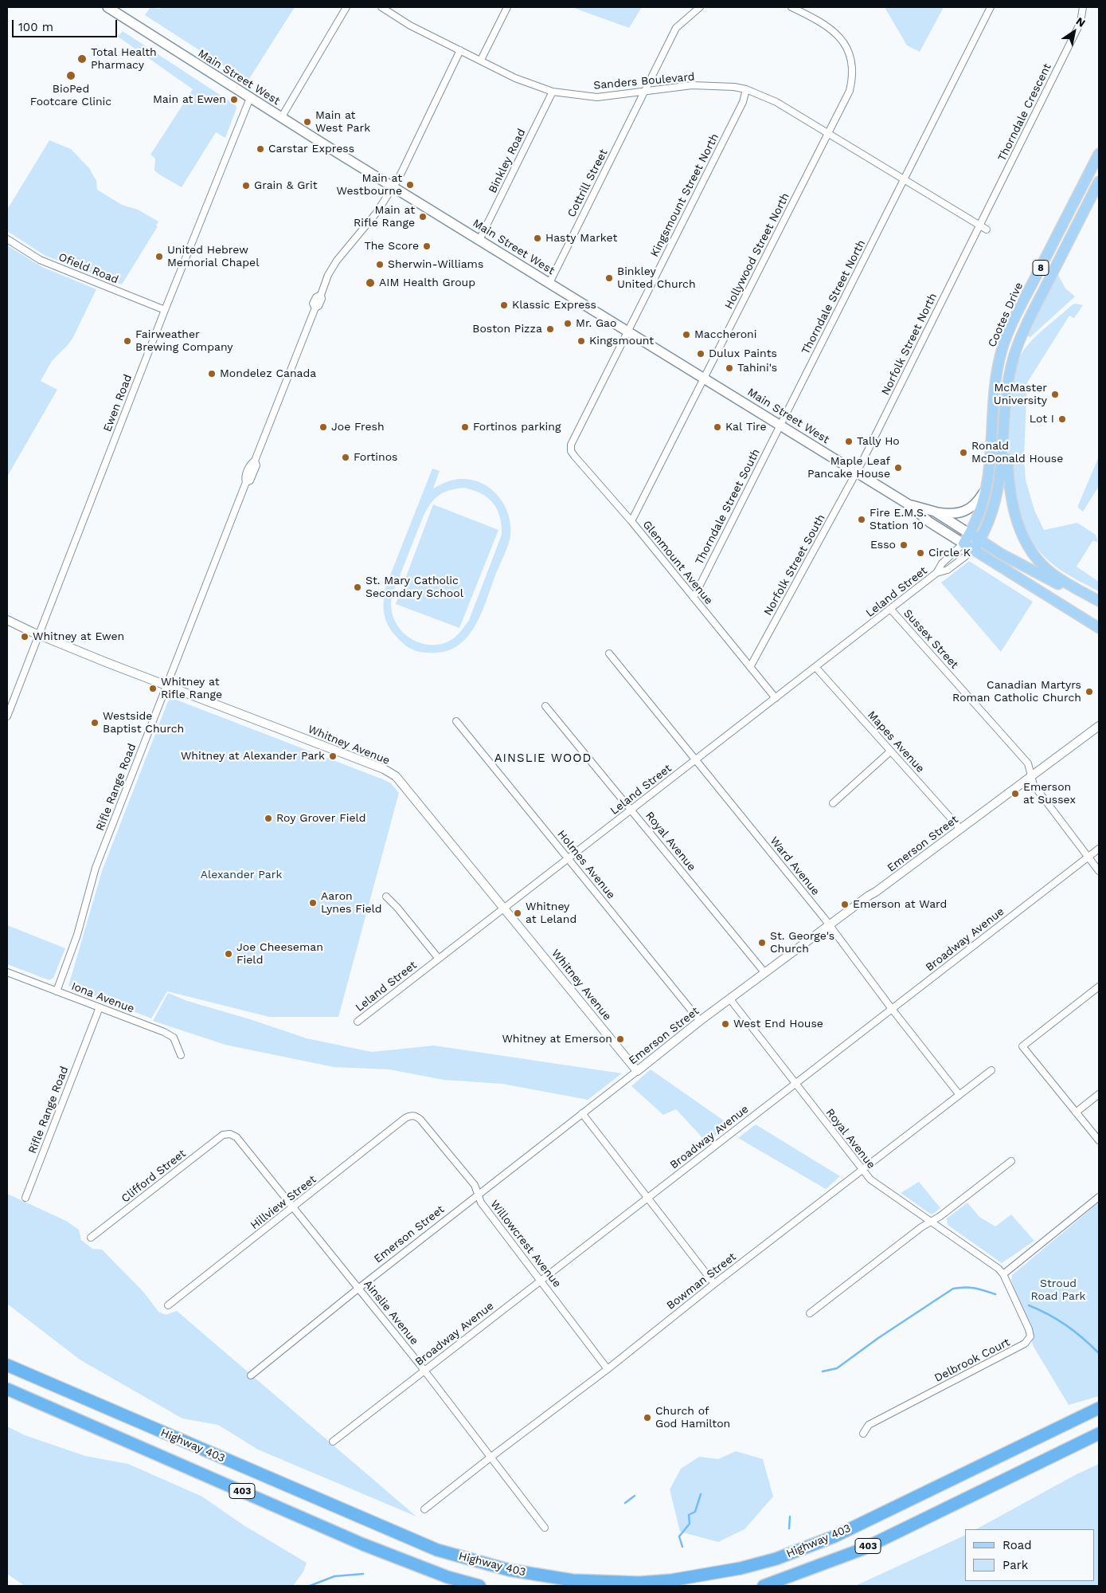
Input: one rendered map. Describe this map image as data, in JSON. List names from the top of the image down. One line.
{"streets":{"highway":["Highway 403","403"],"main road":["Main Street West","8","Cootes Drive"],"street":["Sanders Boulevard","Thorndale Crescent","Binkley Road","Cottrill Street","Kingsmount Street North","Hollywood Street North","Ofield Road","Thorndale Street North","Norfolk Street North","Ewen Road","Thorndale Street South","Glenmount Avenue","Norfolk Street South","Leland Street","Sussex Street","Mapes Avenue","Whitney Avenue","Rifle Range Road","Royal Avenue","Emerson Street","Holmes Avenue","Ward Avenue","Broadway Avenue","Iona Avenue","Clifford Street","Hillview Street","Willowcrest Avenue","Bowman Street","Ainslie Avenue","Delbrook Court"]},"crossings":[["Main Street West","Binkley Road"],["Main Street West","Cottrill Street"],["Main Street West","Kingsmount Street North"],["Main Street West","Hollywood Street North"],["Main Street West","Thorndale Street North"],["Main Street West","Cootes Drive"],["Main Street West","Norfolk Street North"],["Main Street West","Ewen Road"],["Main Street West","Thorndale Street South"],["Main Street West","Norfolk Street South"],["Main Street West","Leland Street"],["Main Street West","Rifle Range Road"],["Sanders Boulevard","Thorndale Crescent"],["Sanders Boulevard","Binkley Road"],["Sanders Boulevard","Cottrill Street"],["Sanders Boulevard","Kingsmount Street North"],["Sanders Boulevard","Hollywood Street North"],["Sanders Boulevard","Thorndale Street North"],["Sanders Boulevard","Norfolk Street North"],["Sanders Boulevard","Rifle Range Road"],["Thorndale Crescent","Norfolk Street North"],["Kingsmount Street North","Glenmount Avenue"],["Hollywood Street North","Glenmount Avenue"],["Ofield Road","Ewen Road"],["Thorndale Street North","Thorndale Street South"],["Cootes Drive","Leland Street"],["Norfolk Street North","Norfolk Street South"],["Ewen Road","Whitney Avenue"],["Thorndale Street South","Glenmount Avenue"],["Glenmount Avenue","Norfolk Street South"],["Glenmount Avenue","Leland Street"],["Leland Street","Sussex Street"],["Leland Street","Mapes Avenue"],["Leland Street","Whitney Avenue"],["Leland Street","Royal Avenue"],["Leland Street","Holmes Avenue"],["Leland Street","Ward Avenue"],["Sussex Street","Emerson Street"],["Sussex Street","Broadway Avenue"],["Mapes Avenue","Emerson Street"],["Whitney Avenue","Rifle Range Road"],["Whitney Avenue","Emerson Street"],["Rifle Range Road","Iona Avenue"],["Royal Avenue","Emerson Street"],["Royal Avenue","Broadway Avenue"],["Royal Avenue","Bowman Street"],["Royal Avenue","Delbrook Court"],["Emerson Street","Holmes Avenue"],["Emerson Street","Ward Avenue"],["Emerson Street","Willowcrest Avenue"],["Emerson Street","Ainslie Avenue"],["Ward Avenue","Broadway Avenue"],["Ward Avenue","Bowman Street"],["Broadway Avenue","Willowcrest Avenue"],["Broadway Avenue","Ainslie Avenue"],["Clifford Street","Ainslie Avenue"],["Hillview Street","Willowcrest Avenue"],["Hillview Street","Ainslie Avenue"],["Willowcrest Avenue","Bowman Street"],["Bowman Street","Ainslie Avenue"]],"districts":["AINSLIE WOOD"],"parks":["Alexander Park","Stroud Road Park"],"places":["Total Health Pharmacy","BioPed Footcare Clinic","Main at Ewen","Main at West Park","Carstar Express","Main at Westbourne","Grain & Grit","Main at Rifle Range","Hasty Market","The Score","United Hebrew Memorial Chapel","Sherwin-Williams","Binkley United Church","AIM Health Group","Klassic Express","Mr. Gao","Boston Pizza","Maccheroni","Fairweather Brewing Company","Kingsmount","Dulux Paints","Tahini's","Mondelez Canada","McMaster University","Lot I","Joe Fresh","Fortinos parking","Kal Tire","Tally Ho","Ronald McDonald House","Fortinos","Maple Leaf Pancake House","Fire E.M.S. Station 10","Esso","Circle K","St. Mary Catholic Secondary School","Whitney at Ewen","Whitney at Rifle Range","Canadian Martyrs Roman Catholic Church","Westside Baptist Church","Whitney at Alexander Park","Emerson at Sussex","Roy Grover Field","Aaron Lynes Field","Emerson at Ward","Whitney at Leland","St. George's Church","Joe Cheeseman Field","West End House","Whitney at Emerson","Church of God Hamilton"],"legend":["Road","Park"],"scale_bar":"100 m","north":"top right"}
